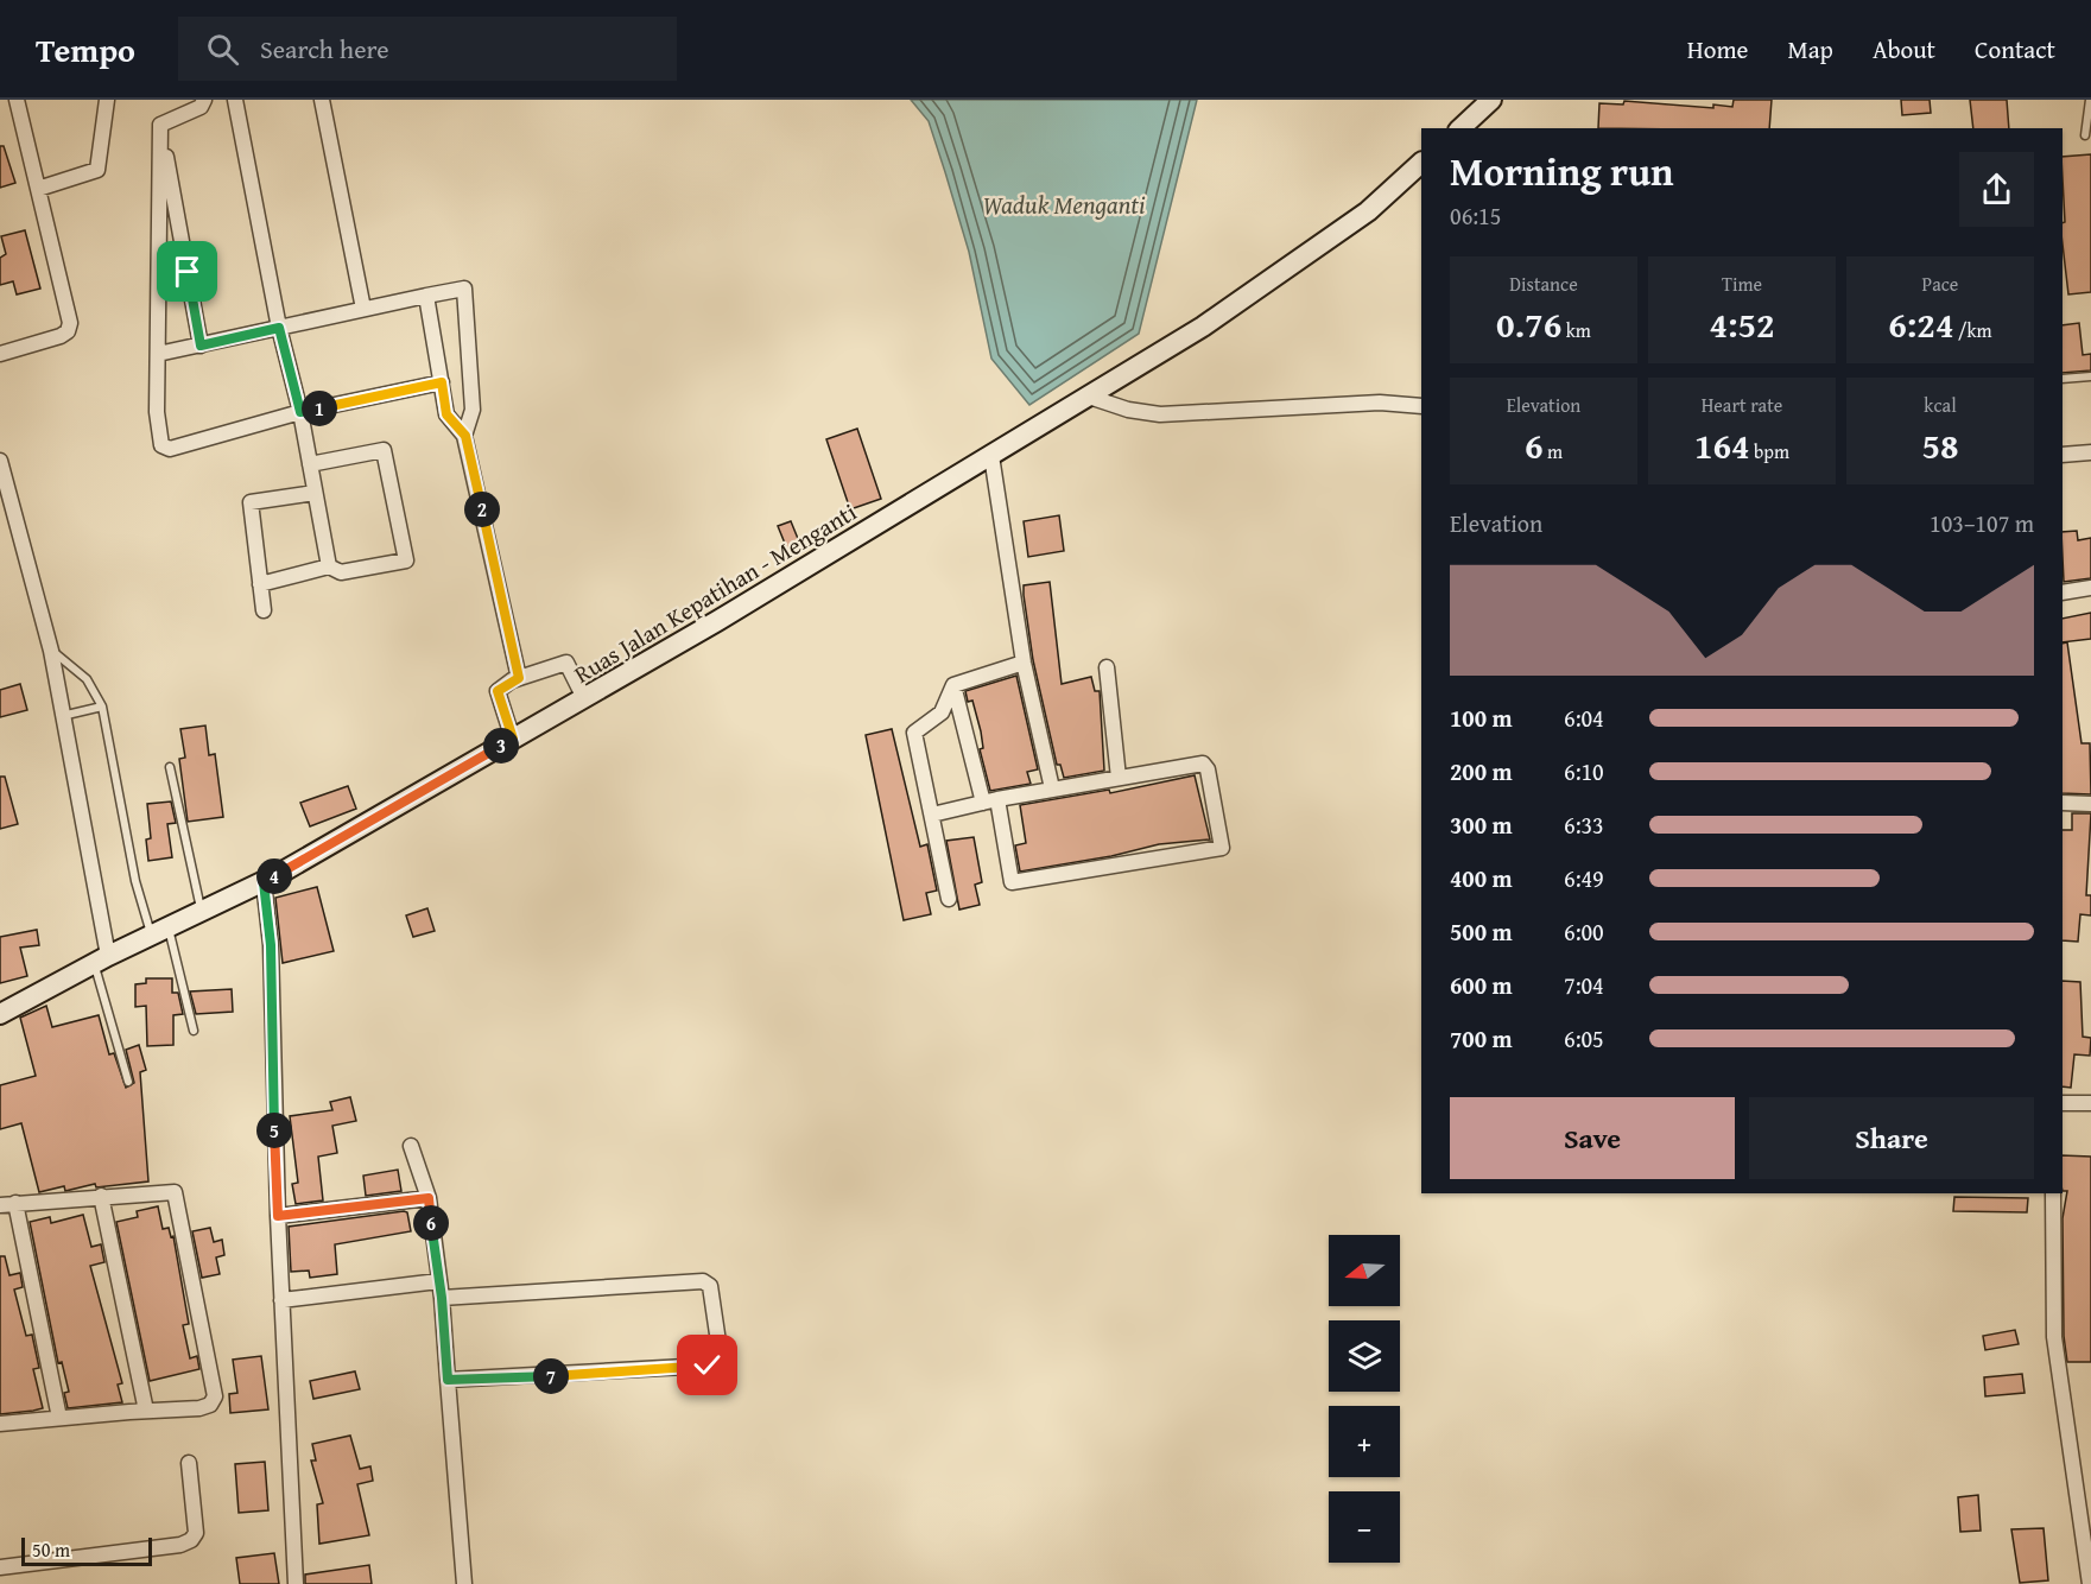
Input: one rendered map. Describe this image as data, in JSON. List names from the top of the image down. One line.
{"streets":{"main road":["Ruas Jalan Kepatihan - Menganti"]},"water":["Waduk Menganti"],"scale_bar":"50 m","north":"left","page":{"header":"Tempo","search":"Search here","nav":["Home","Map","About","Contact"],"heading":["Morning run","06:15"],"stats":[["Distance","0.76 km"],["Time","4:52"],["Pace","6:24 /km"],["Elevation","6 m"],["Heart rate","164 bpm"],["kcal","58"]],"pins":["1","2","3","4","5","6","7"],"chart":["Elevation","103–107 m"],"list":[{"name":"100 m","note":"6:04"},{"name":"200 m","note":"6:10"},{"name":"300 m","note":"6:33"},{"name":"400 m","note":"6:49"},{"name":"500 m","note":"6:00"},{"name":"600 m","note":"7:04"},{"name":"700 m","note":"6:05"}],"buttons":["Save","Share"],"map_buttons":["+","−"],"scale":"50 m"}}
